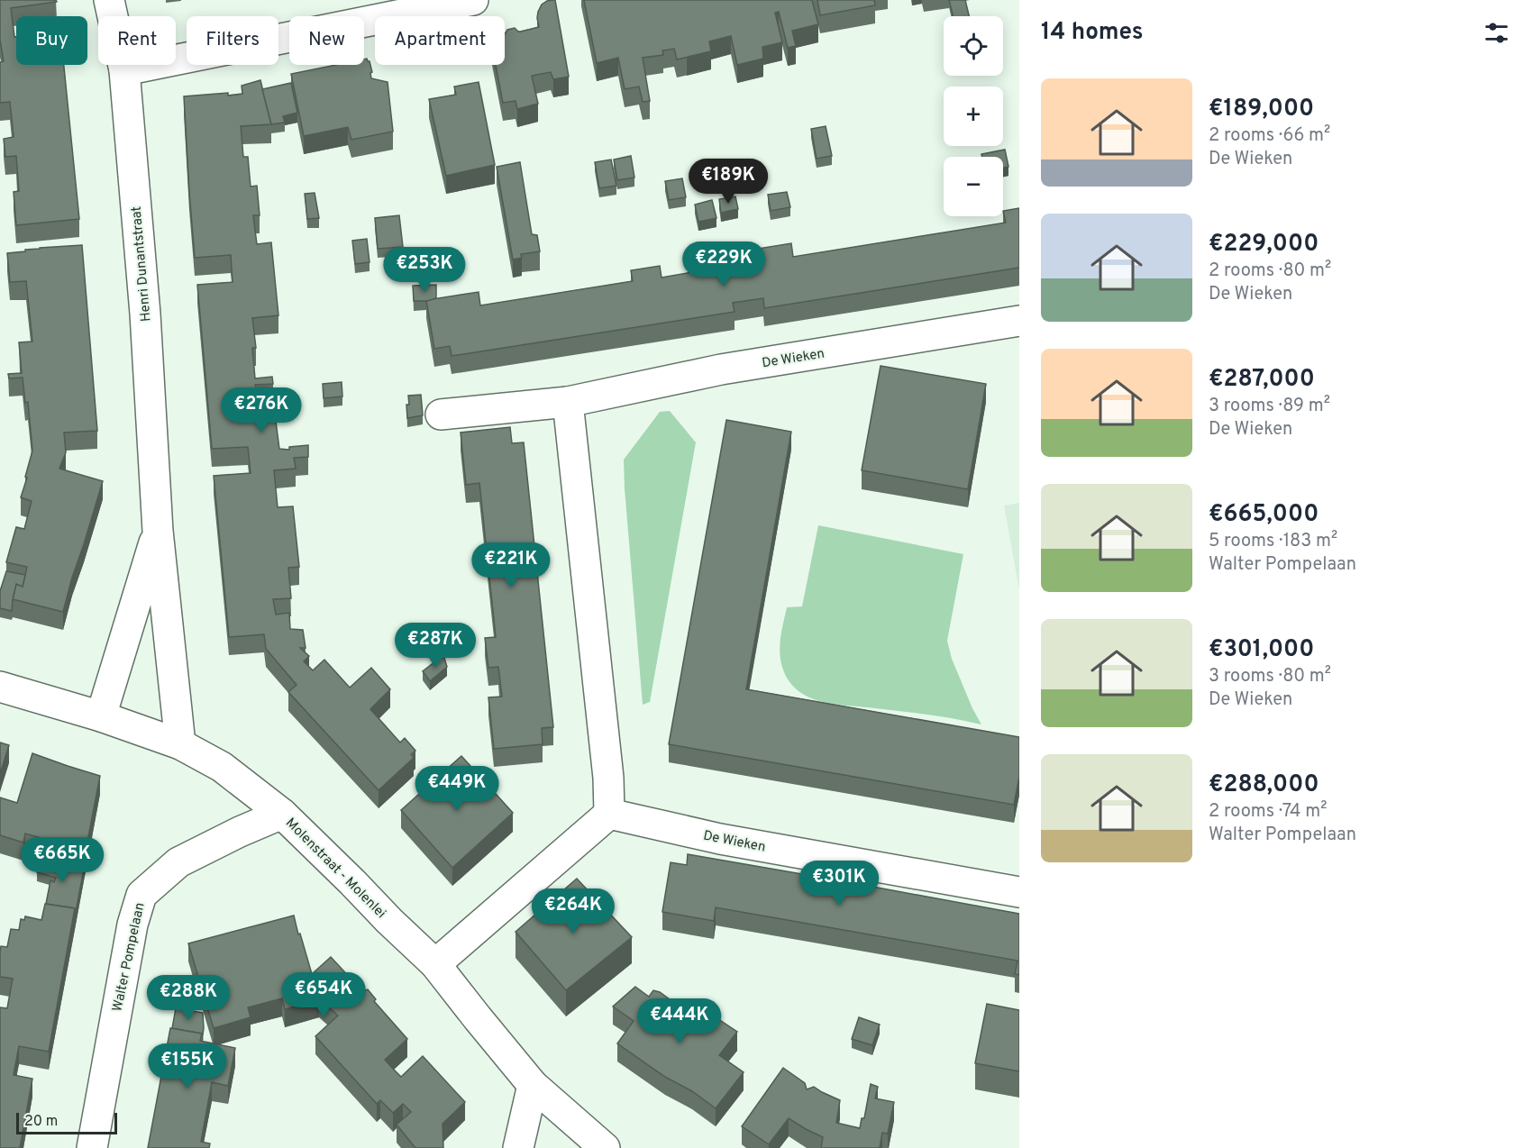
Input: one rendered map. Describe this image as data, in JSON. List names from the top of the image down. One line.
{"streets":{"street":["Henri Dunantstraat","De Wieken","Molenstraat - Molenlei","Walter Pompelaan"]},"crossings":[["Henri Dunantstraat","Molenstraat - Molenlei"],["Molenstraat - Molenlei","Walter Pompelaan"]],"scale_bar":"20 m","page":{"heading":"14 homes","map_buttons":["+","−"],"chip":["Buy","Rent","Filters","New","Apartment"],"list":[{"name":"€189,000","note":"2 rooms · 66 m² · De Wieken"},{"name":"€229,000","note":"2 rooms · 80 m² · De Wieken"},{"name":"€287,000","note":"3 rooms · 89 m² · De Wieken"},{"name":"€665,000","note":"5 rooms · 183 m² · Walter Pompelaan"},{"name":"€301,000","note":"3 rooms · 80 m² · De Wieken"},{"name":"€288,000","note":"2 rooms · 74 m² · Walter Pompelaan"}],"price":["€189K","€229K","€253K","€276K","€221K","€287K","€449K","€665K","€301K","€264K","€654K","€288K","€444K","€155K"],"scale":"20 m"}}
